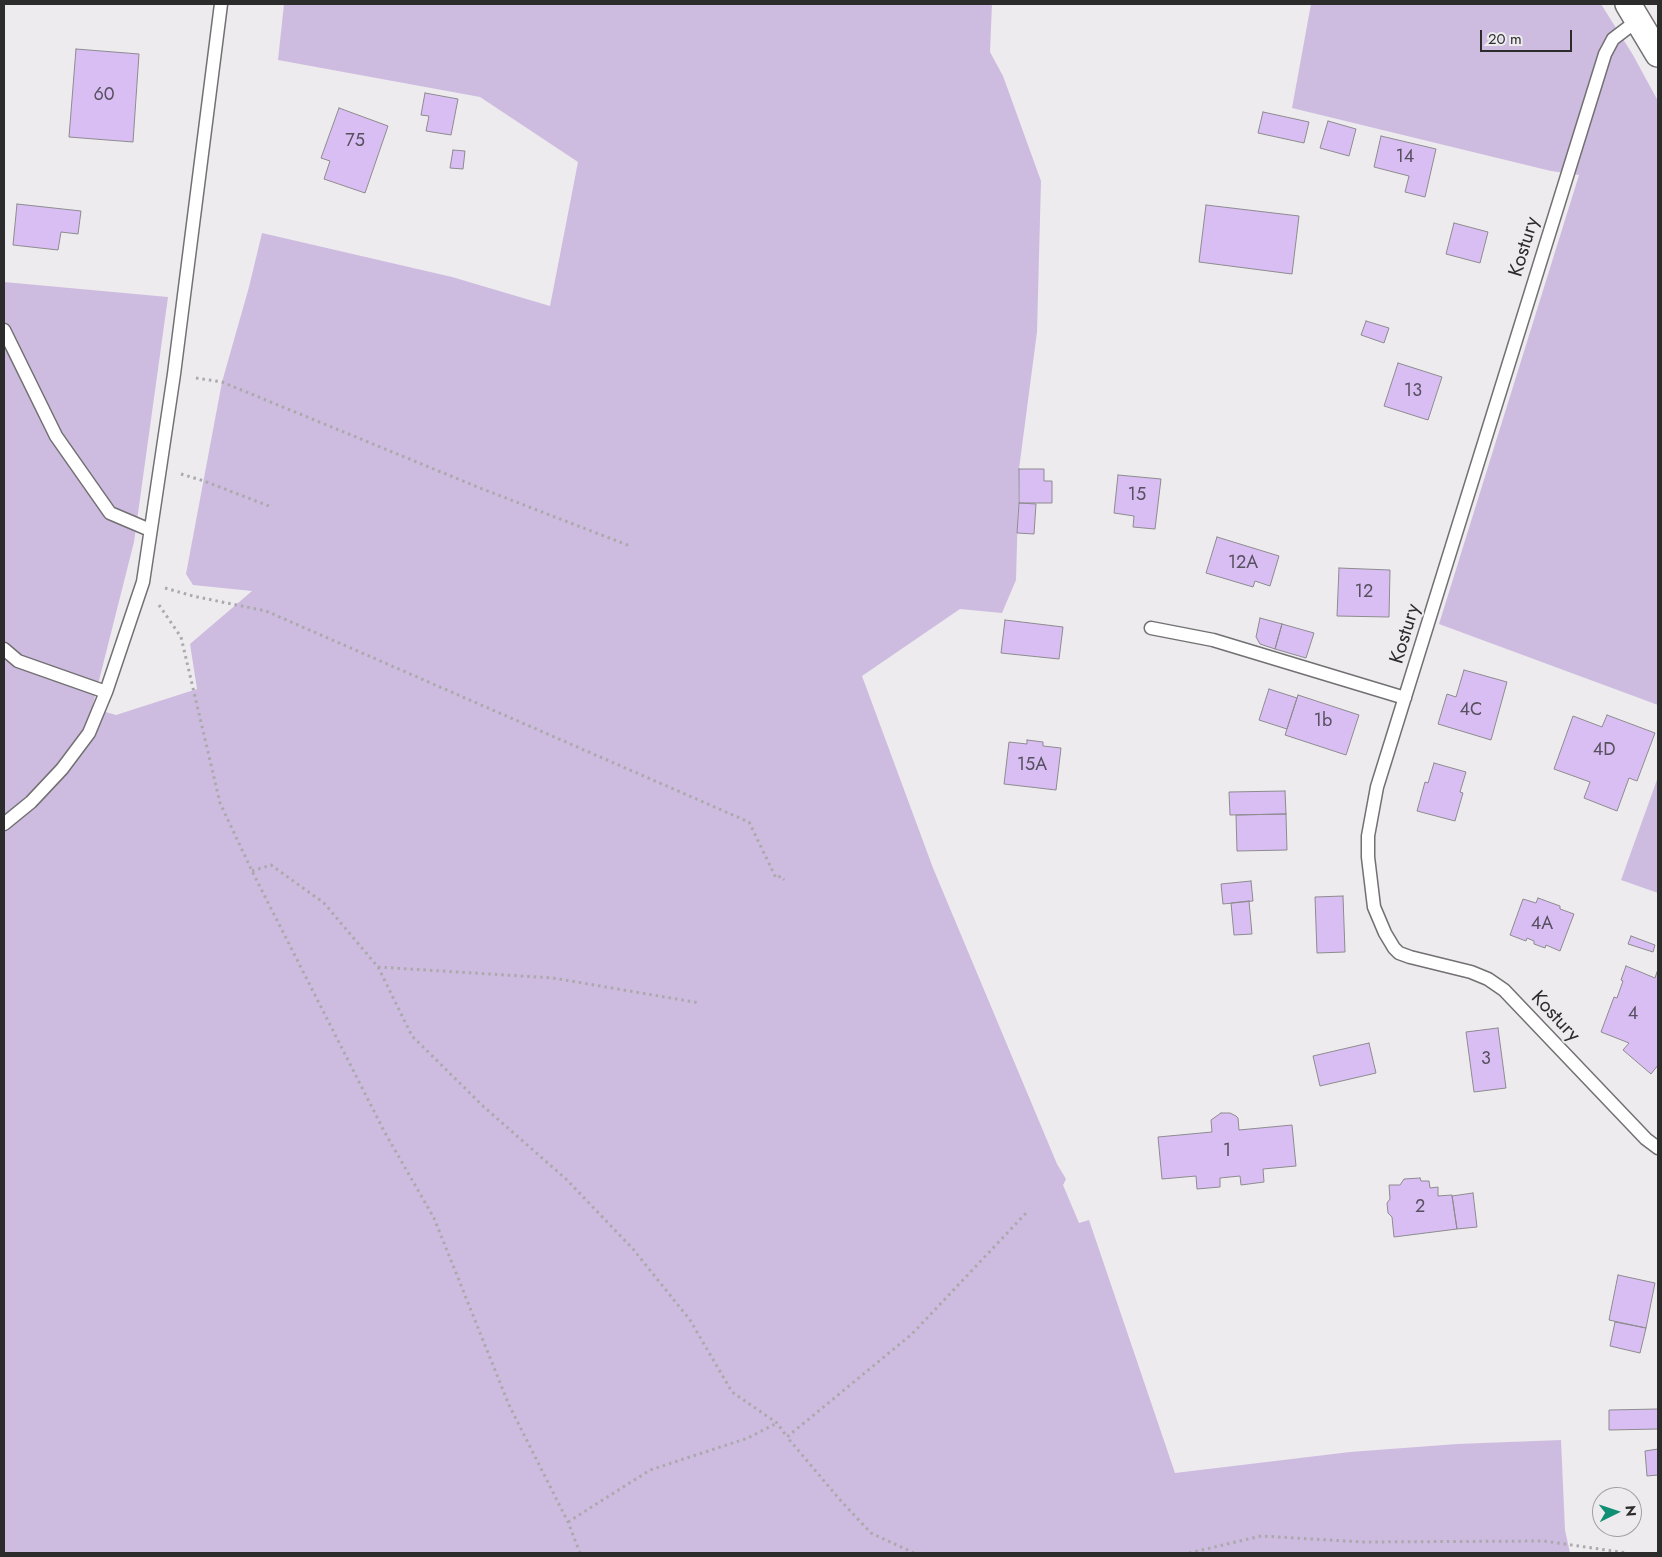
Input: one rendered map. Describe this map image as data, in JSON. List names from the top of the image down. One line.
{"streets":{"lane":["Kostury"]},"house_numbers":["60","75","14","13","15","12A","12","4C","1b","4D","15A","4A","4","3","1","2"],"scale_bar":"20 m","north":"right"}
